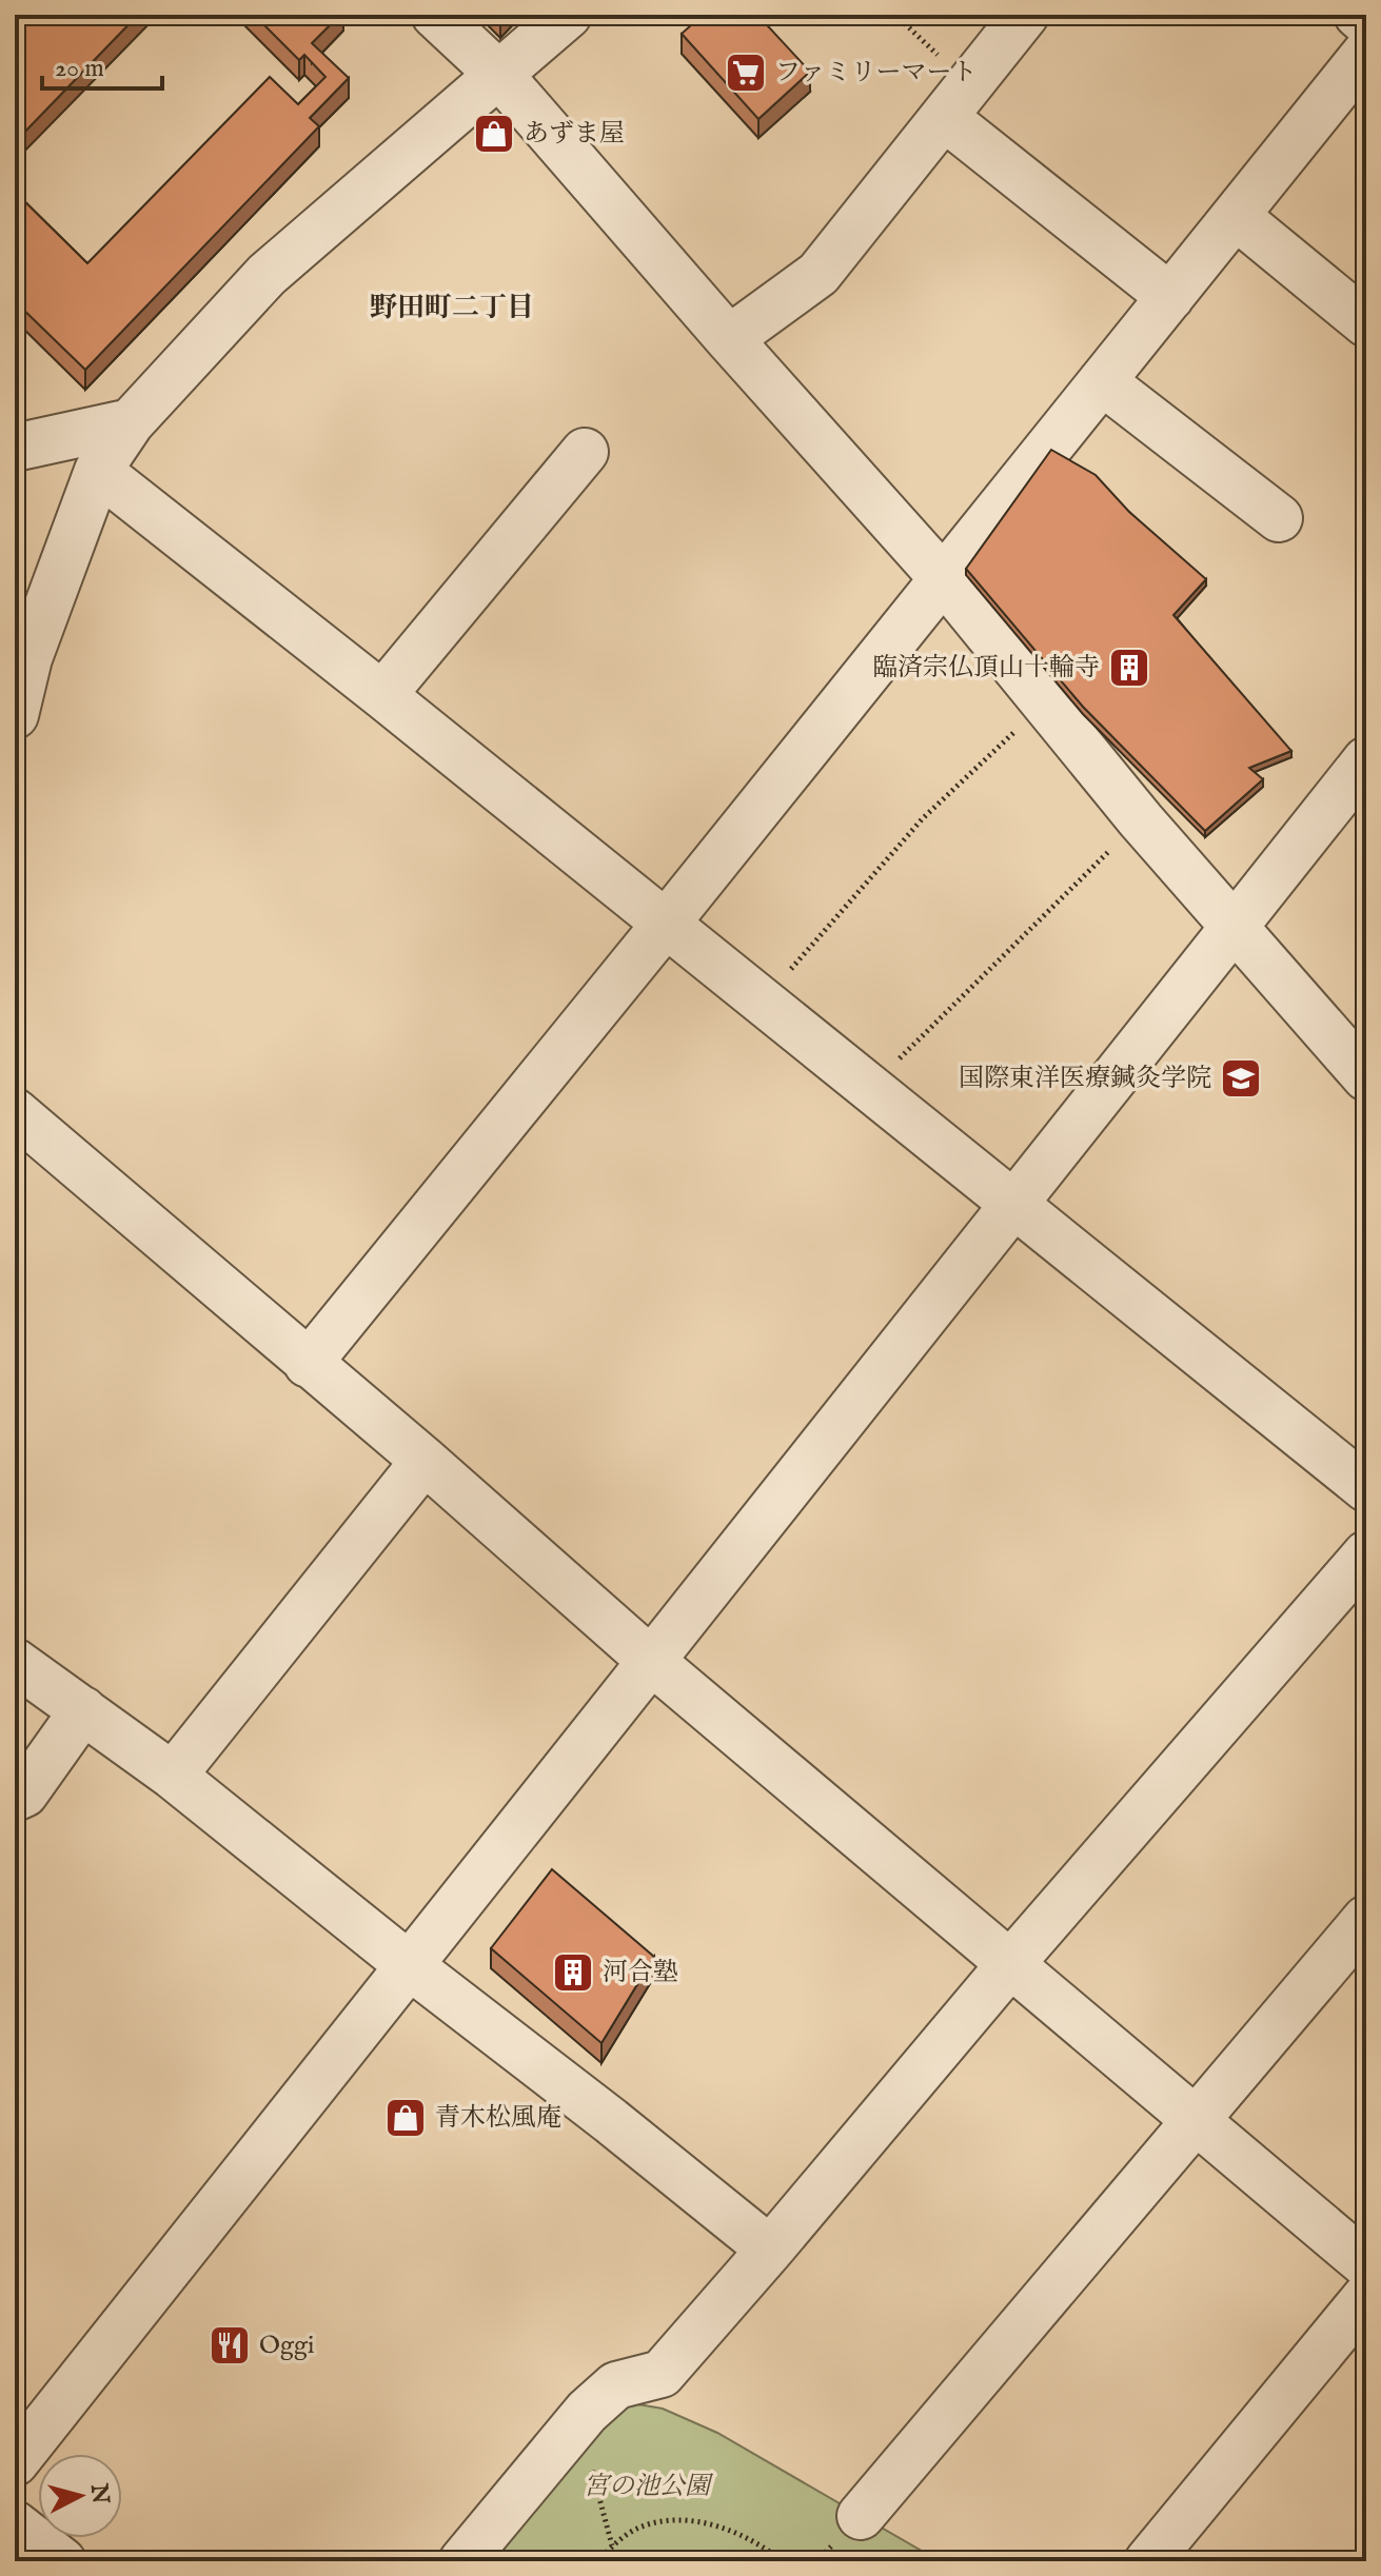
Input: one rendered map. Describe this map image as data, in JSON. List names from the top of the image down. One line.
{"districts":["野田町二丁目"],"parks":["宮の池公園"],"places":{"supermarket":["ファミリーマート"],"shop":["あずま屋","青木松風庵"],"building":["臨済宗仏頂山十輪寺","河合塾"],"school or university":["国際東洋医療鍼灸学院"],"restaurant":["Oggi"]},"scale_bar":"20 m","north":"right"}
